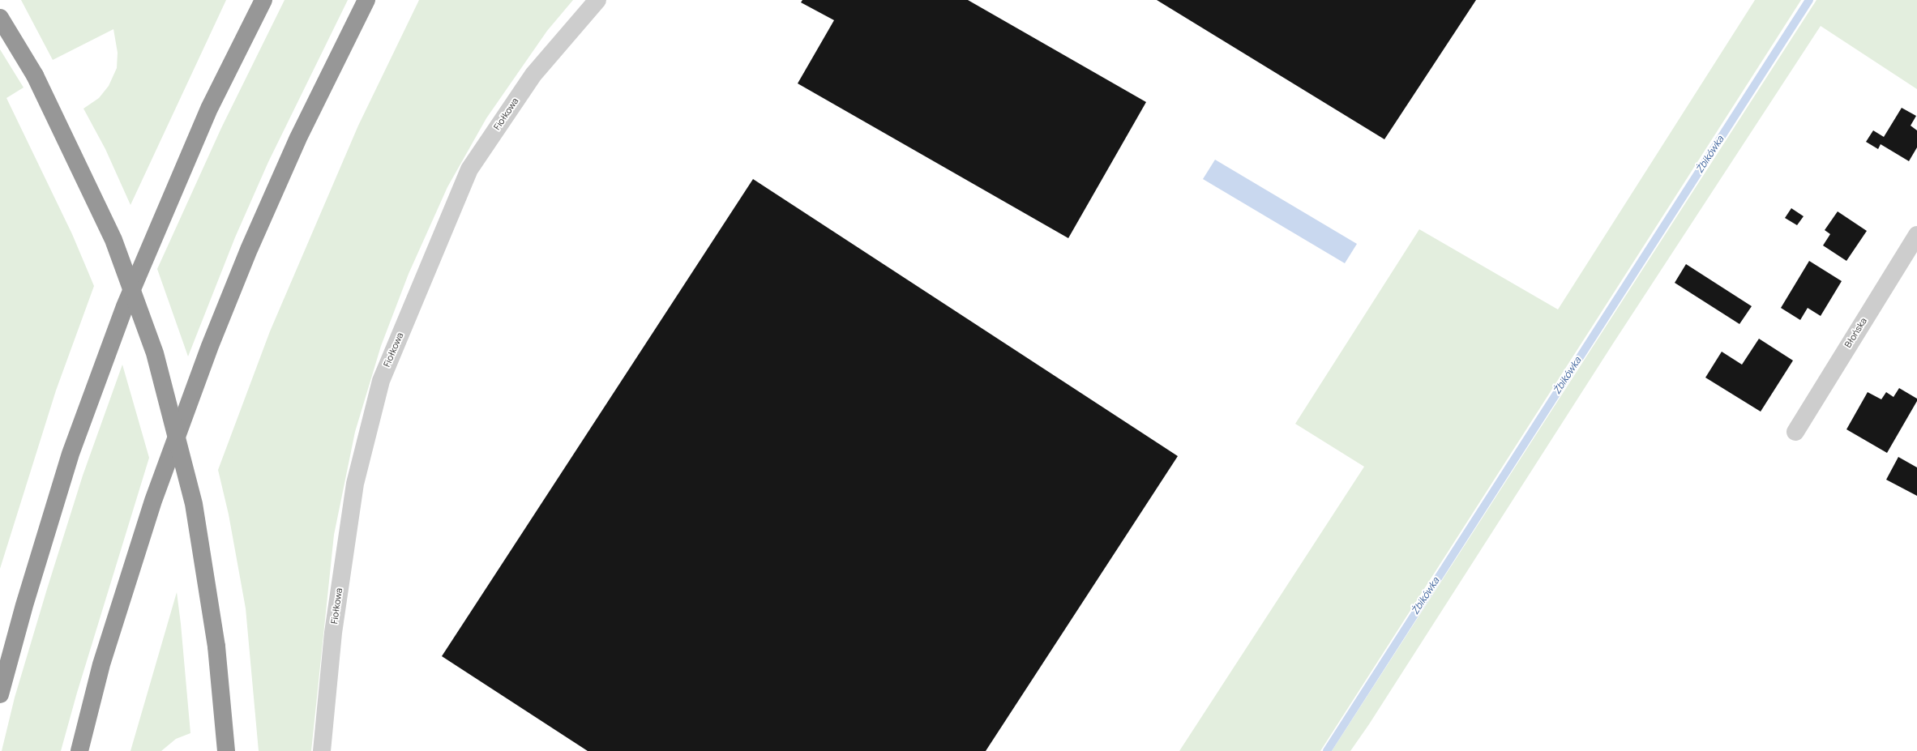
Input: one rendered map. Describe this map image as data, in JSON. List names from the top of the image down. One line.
{"streets":{"street":["Fiołkowa","Błońska"]},"water":["Żbikówka"]}
